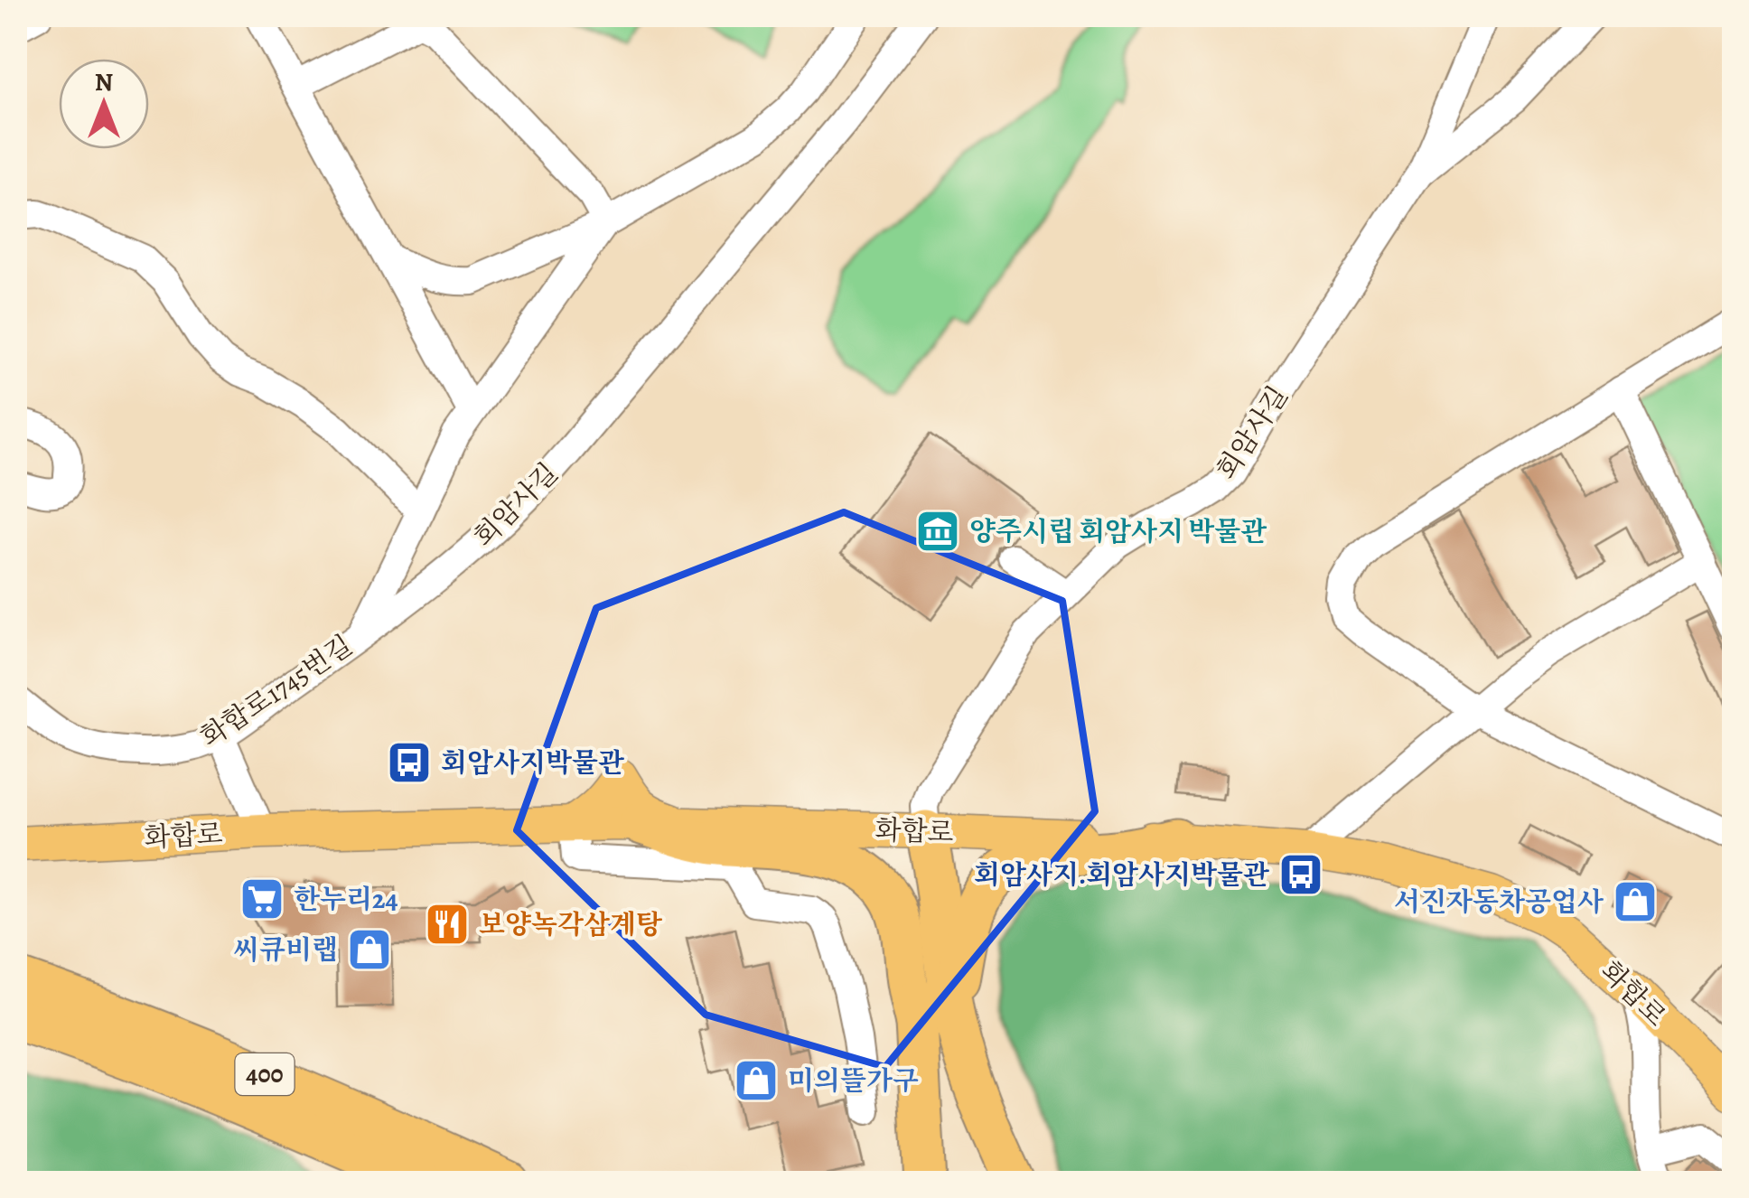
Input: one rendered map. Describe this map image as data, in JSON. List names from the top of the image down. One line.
{"streets":{"highway":["400"],"main road":["화합로"],"street":["회암사길","화합로1745번길"]},"crossings":[["회암사길","화합로1745번길"],["회암사길","화합로"]],"places":{"museum":["양주시립 회암사지 박물관"],"bus stop":["회암사지박물관","회암사지.회암사지박물관"],"supermarket":["한누리24"],"shop":["서진자동차공업사","씨큐비랩","미의뜰가구"],"restaurant":["보양녹각삼계탕"]},"north":"top"}
